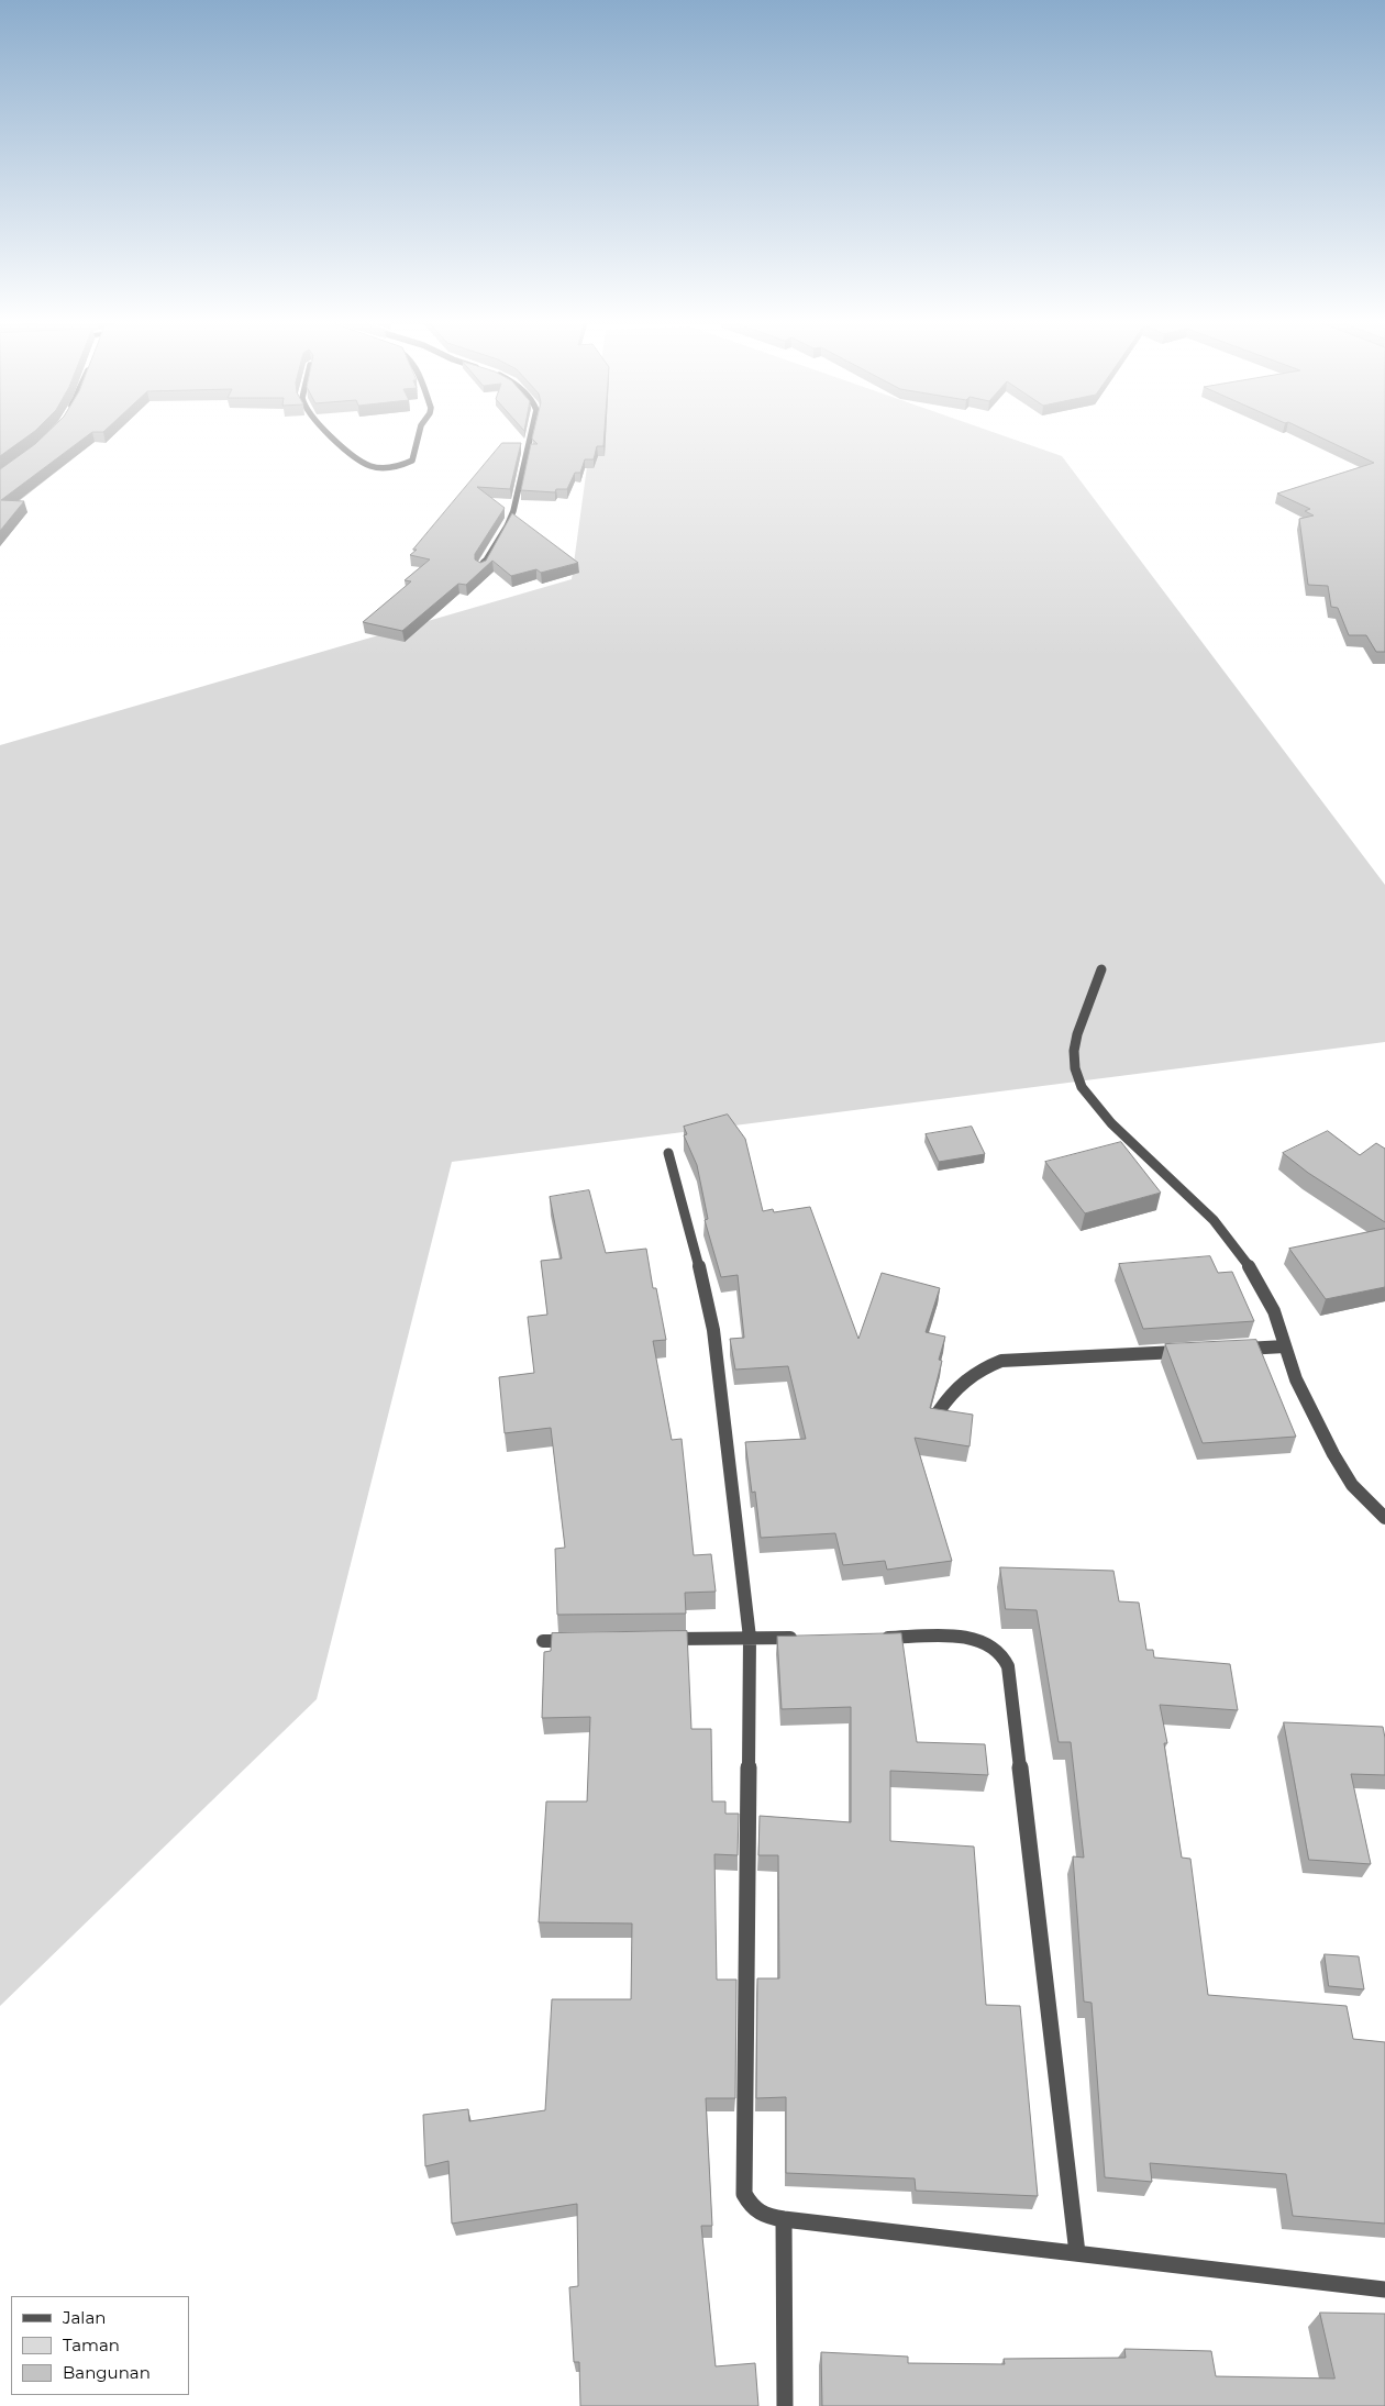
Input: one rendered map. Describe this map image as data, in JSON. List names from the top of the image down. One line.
{"legend":["Jalan","Taman","Bangunan"]}
